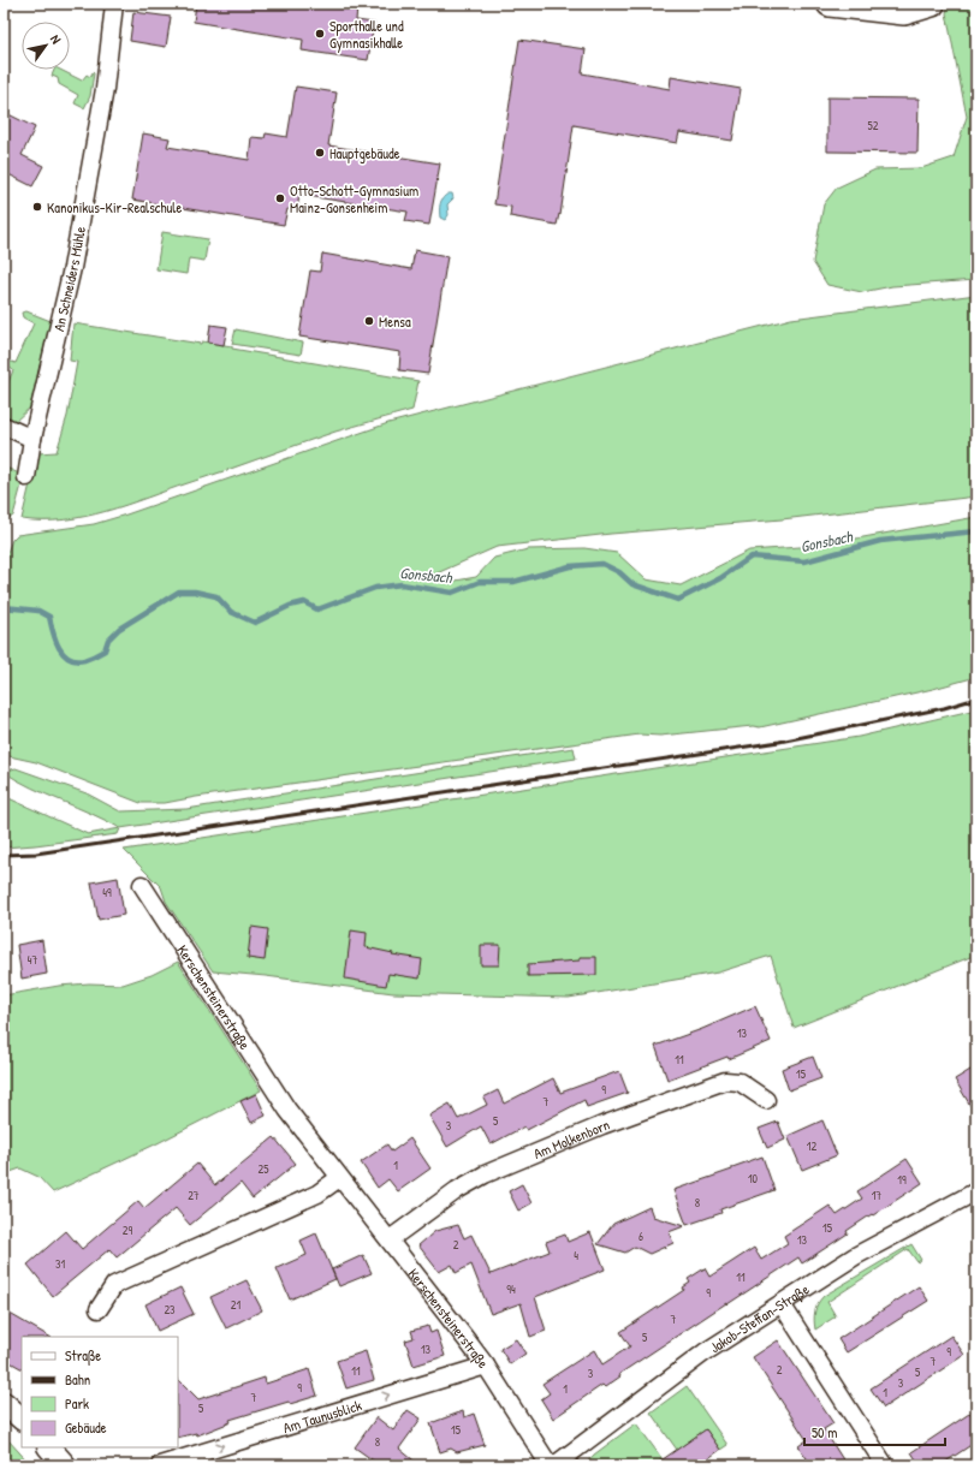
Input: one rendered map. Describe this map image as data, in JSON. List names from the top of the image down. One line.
{"streets":{"street":["An Schneiders Mühle","Kerschensteinerstraße","Am Molkenborn","Jakob-Steffan-Straße","Am Taunusblick"]},"crossings":[["Kerschensteinerstraße","Am Molkenborn"],["Kerschensteinerstraße","Am Taunusblick"]],"one_way":["Am Taunusblick"],"water":["Gonsbach"],"places":["Sporthalle und Gymnasikhalle","Hauptgebäude","Otto-Schott-Gymnasium Mainz-Gonsenheim","Kanonikus-Kir-Realschule","Mensa"],"house_numbers":["52","49","47","13","11","15","9","7","5","3","12","1","25","10","19","27","17","8","15","29","6","13","2","4","31","11","94","9","21","23","7","5","13","9","7","2","11","5","3","3","9","1","1","7","5","15","8"],"legend":["Straße","Bahn","Park","Gebäude"],"scale_bar":"50 m","north":"top right"}
